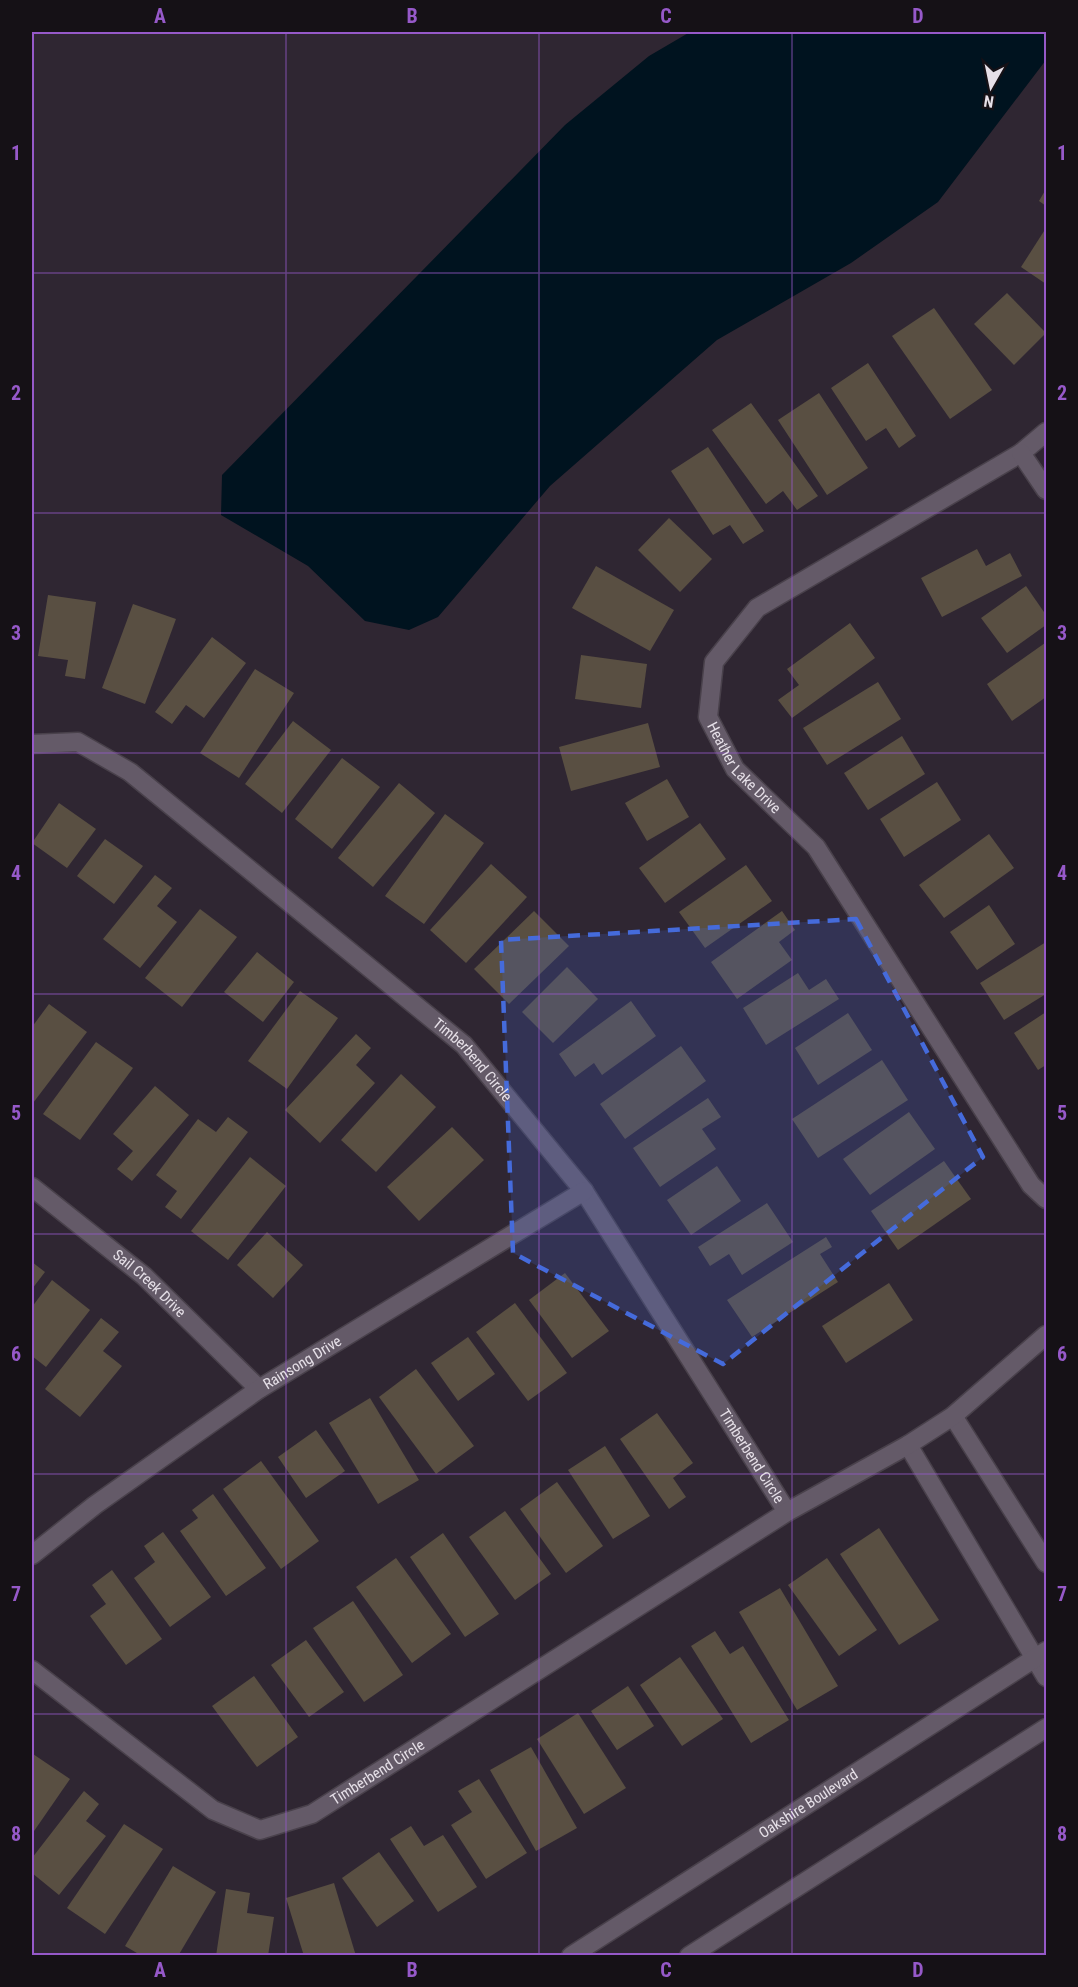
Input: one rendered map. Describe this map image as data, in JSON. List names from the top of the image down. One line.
{"streets":{"street":["Heather Lake Drive","Timberbend Circle","Sail Creek Drive","Rainsong Drive","Oakshire Boulevard"]},"crossings":[["Timberbend Circle","Rainsong Drive"],["Sail Creek Drive","Rainsong Drive"]],"north":"bottom","grid":{"columns":["A","B","C","D"],"rows":["1","2","3","4","5","6","7","8"]}}
